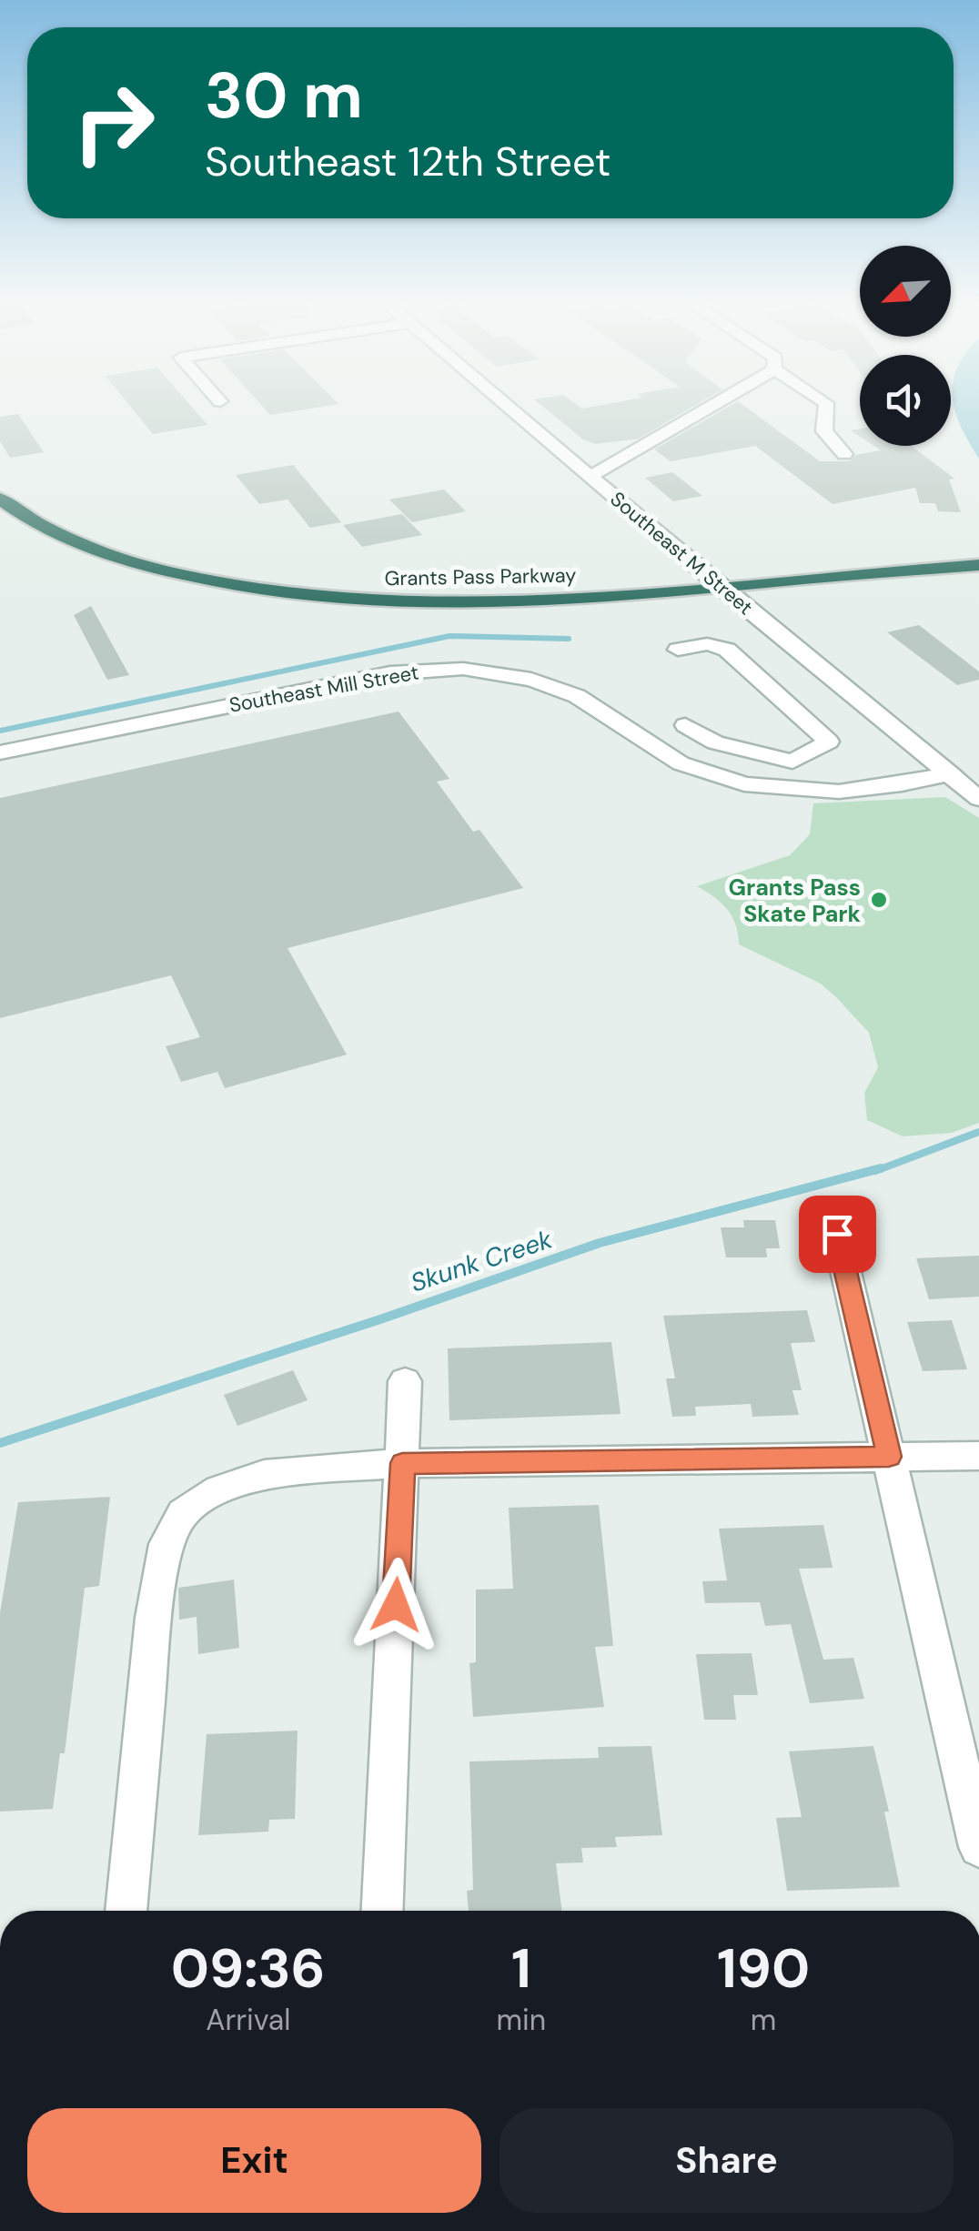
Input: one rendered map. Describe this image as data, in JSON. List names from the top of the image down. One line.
{"streets":{"highway":["Grants Pass Parkway"],"street":["Southeast M Street","Southeast Mill Street"]},"crossings":[["Southeast M Street","Grants Pass Parkway"],["Southeast M Street","Southeast Mill Street"]],"water":["Skunk Creek"],"places":["Grants Pass Skate Park"],"north":"bottom left","page":{"turn":["30 m","Southeast 12th Street"],"eta":["09:36","Arrival","1","min","190","m"],"buttons":["Exit","Share"]}}
